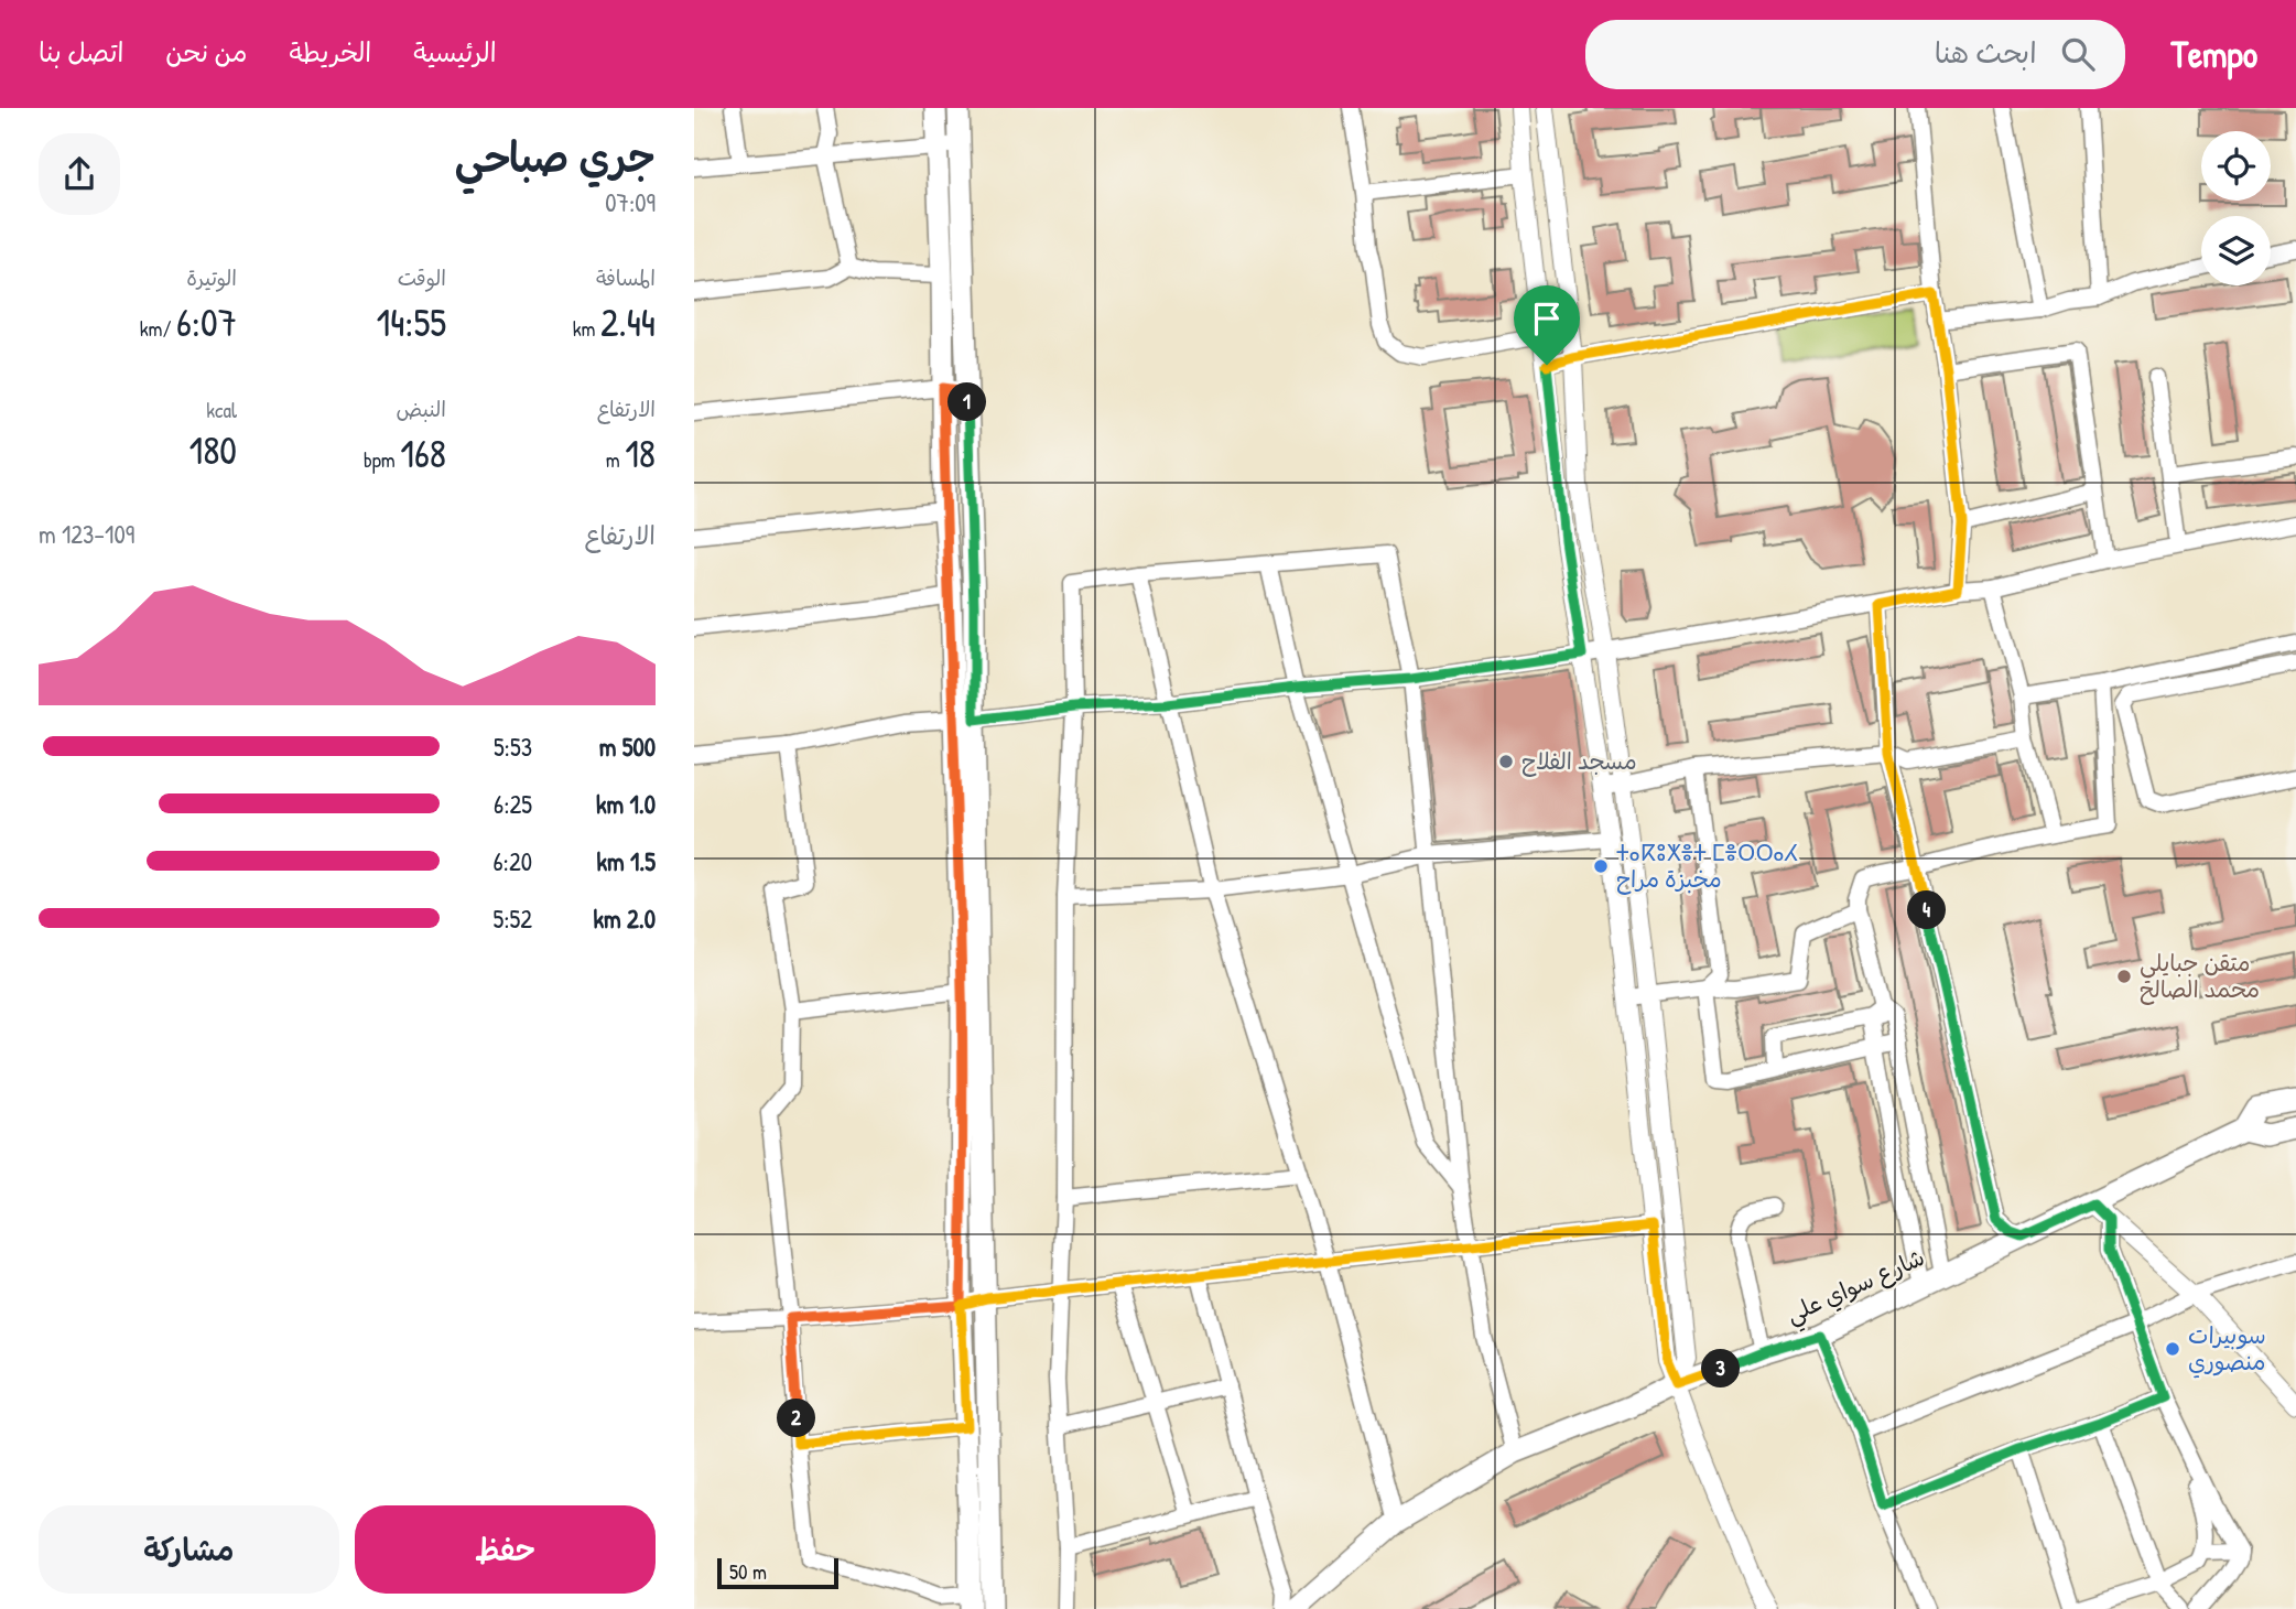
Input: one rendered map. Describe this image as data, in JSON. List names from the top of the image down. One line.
{"streets":{"main road":["شارع سواي علي"]},"places":["مسجد الفلاح","ⵜⴰⴽⵓⵅⴻⵜ ⵎⴻⵔⵔⴰⵃ مخبزة مراح","متقن جبايلي محمد الصالح","سوبيرات منصوري"],"scale_bar":"50 m","page":{"header":"Tempo","search":"ابحث هنا","nav":["الرئيسية","الخريطة","من نحن","اتصل بنا"],"heading":["جري صباحي","07:09"],"stats":[["المسافة","2.44 km"],["الوقت","14:55"],["الوتيرة","6:07 /km"],["الارتفاع","18 m"],["النبض","168 bpm"],["kcal","180"]],"pins":["1","4","3","2"],"chart":["الارتفاع","109–123 m"],"list":[{"name":"500 m","note":"5:53"},{"name":"1.0 km","note":"6:25"},{"name":"1.5 km","note":"6:20"},{"name":"2.0 km","note":"5:52"}],"buttons":["حفظ","مشاركة"],"scale":"50 m"}}
